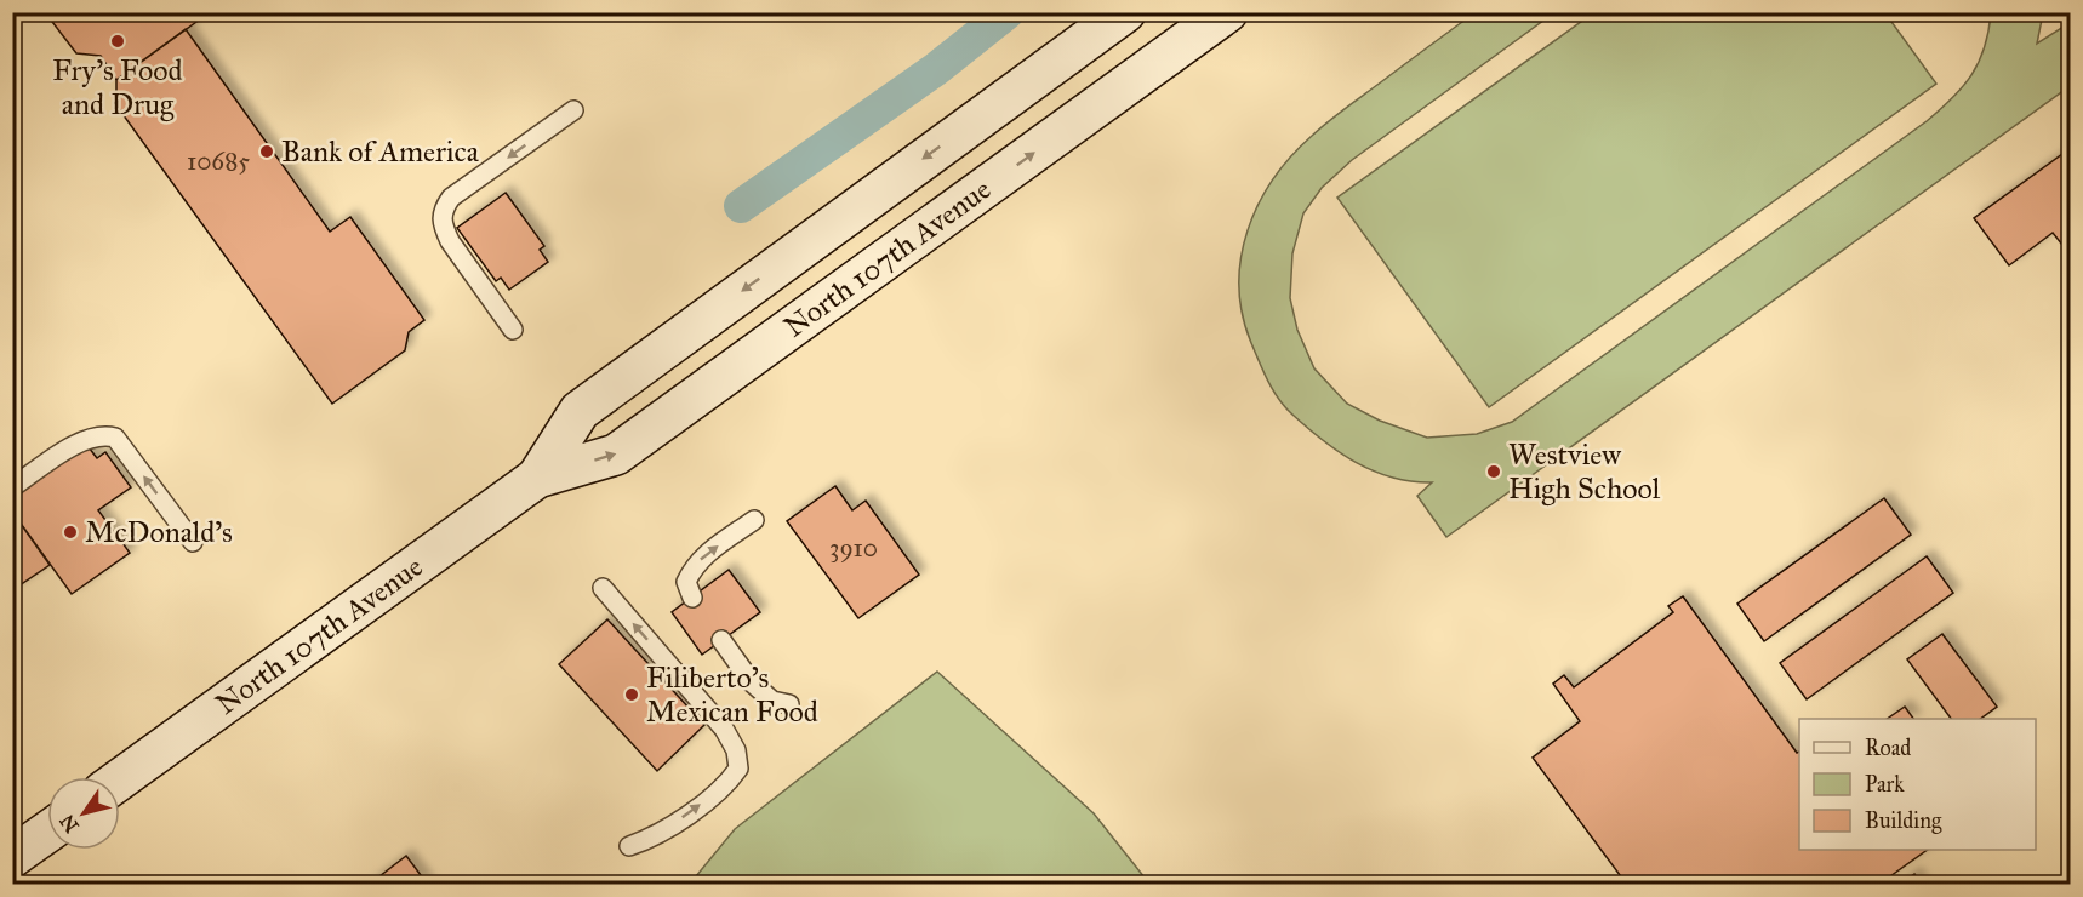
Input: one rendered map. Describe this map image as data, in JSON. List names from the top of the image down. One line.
{"streets":{"main road":["North 107th Avenue"]},"places":["Fry's Food and Drug","Bank of America","Westview High School","McDonald's","Filiberto's Mexican Food"],"house_numbers":["10685","3910"],"legend":["Road","Park","Building"],"north":"bottom left"}
